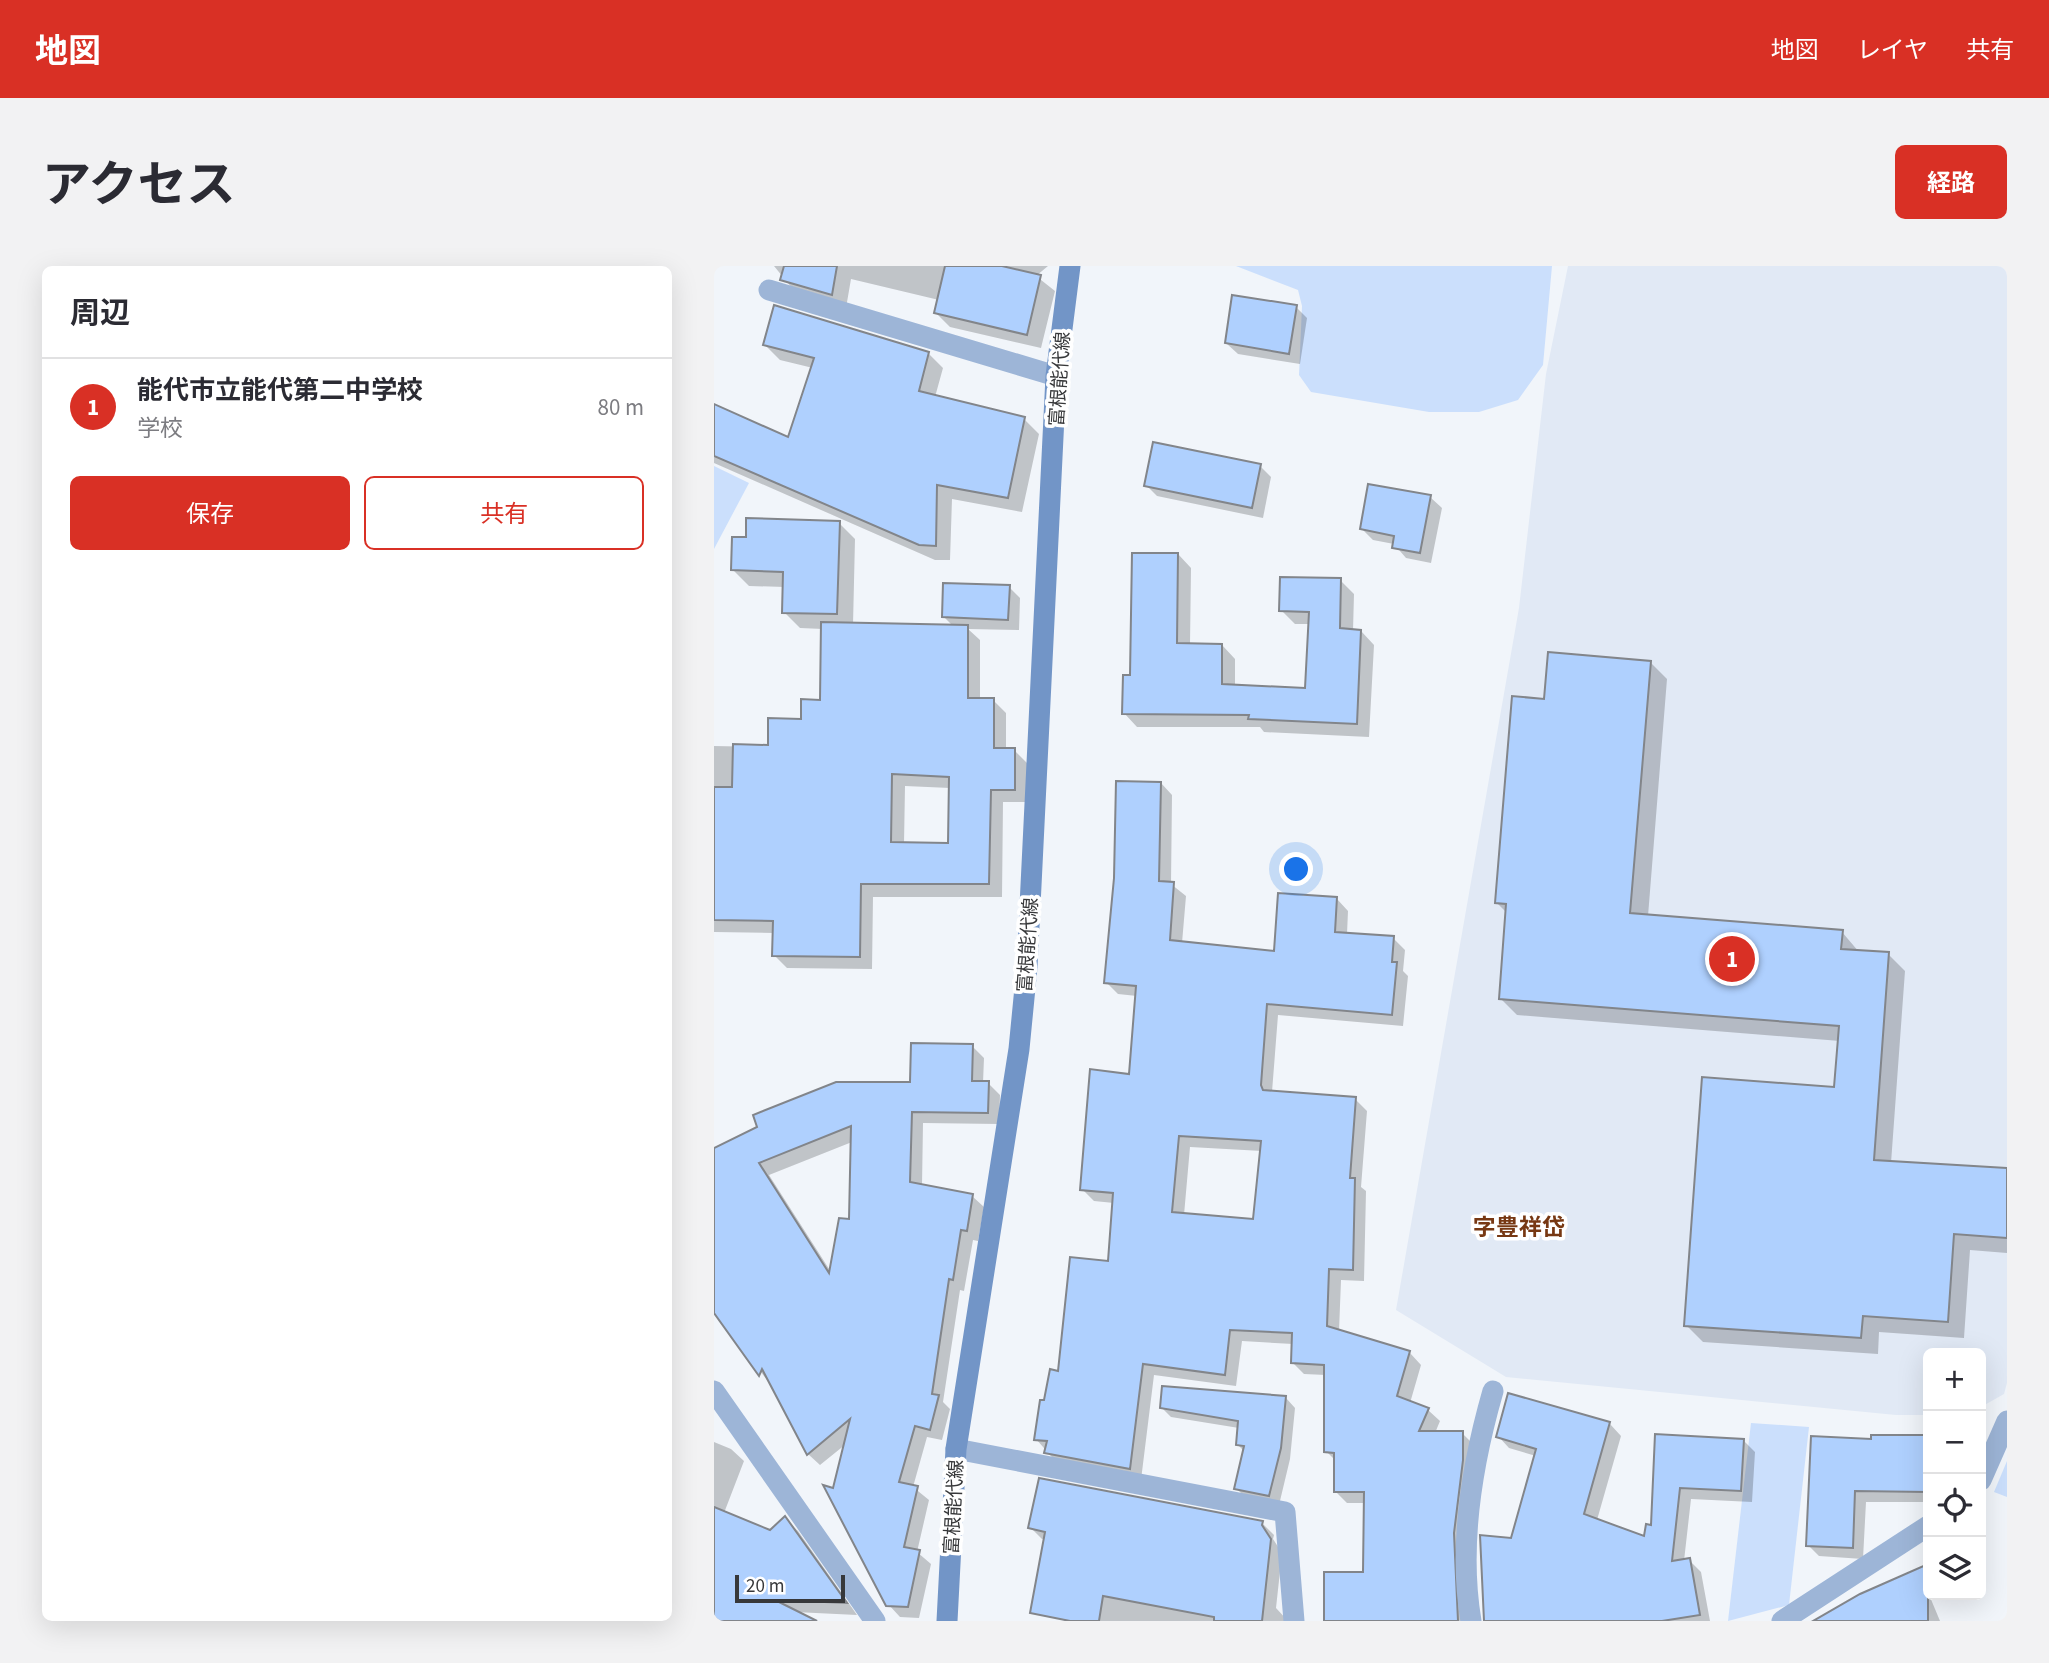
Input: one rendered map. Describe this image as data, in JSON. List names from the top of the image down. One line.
{"streets":{"main road":["富根能代線"]},"districts":["字豊祥岱"],"scale_bar":"20 m","page":{"header":"地図","nav":["地図","レイヤ","共有"],"title":"アクセス","buttons":["経路",["保存","共有"]],"heading":"周辺","list":[{"mark":"1","name":"能代市立能代第二中学校","note":"学校","value":"80 m"}],"pins":"1","map_buttons":["+","−"],"scale":"20 m"}}
